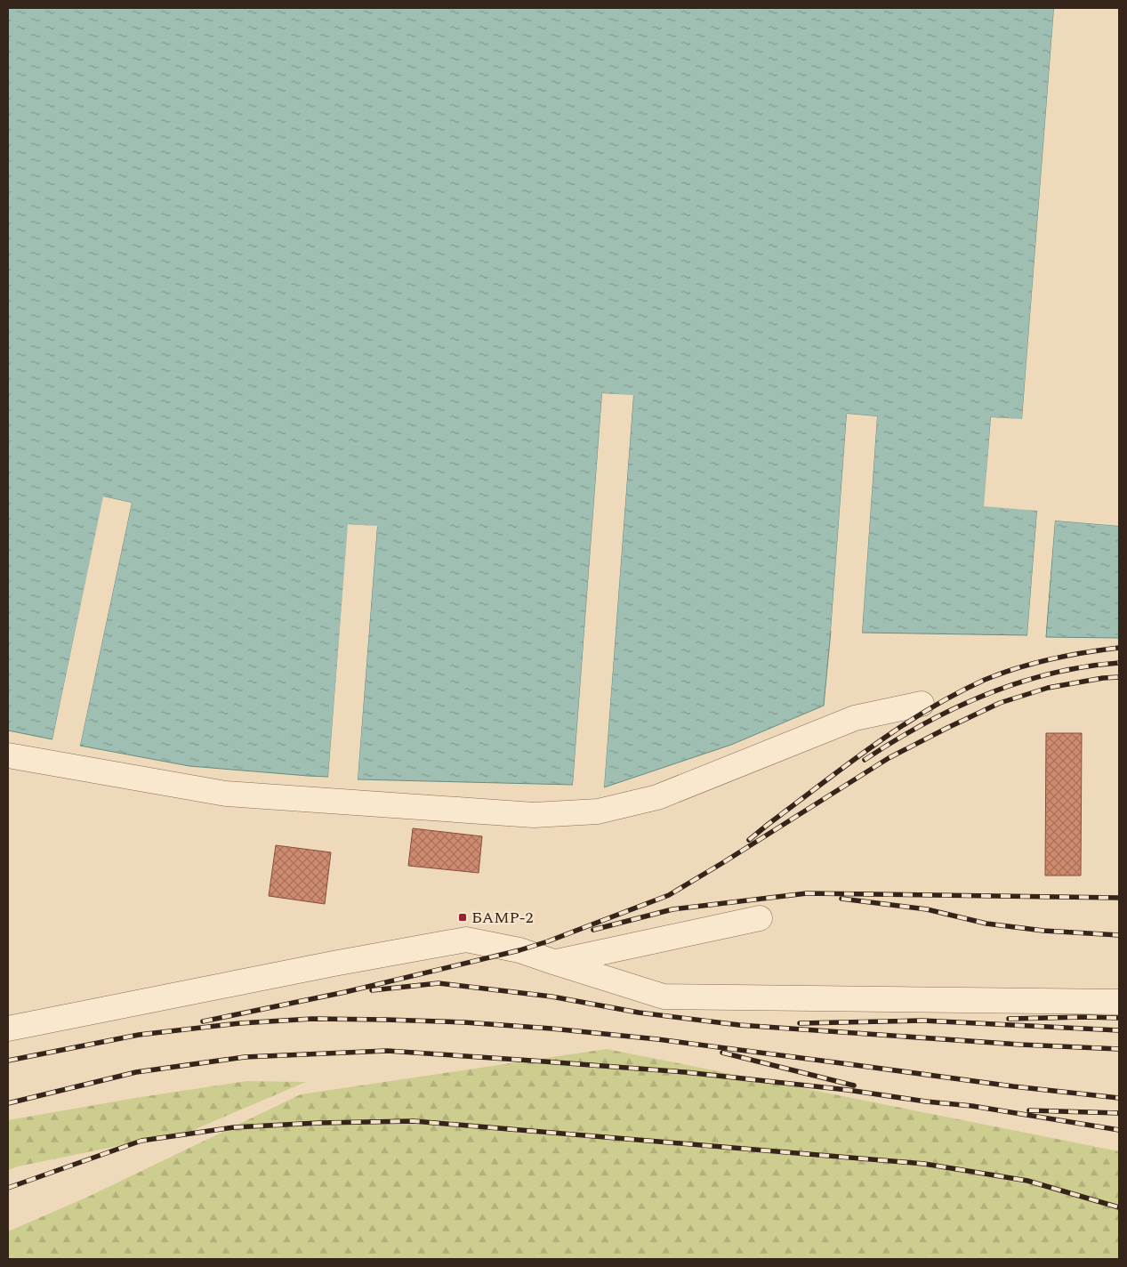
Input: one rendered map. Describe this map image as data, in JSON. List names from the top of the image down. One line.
{"places":{"transit":["БАМР-2"]}}
